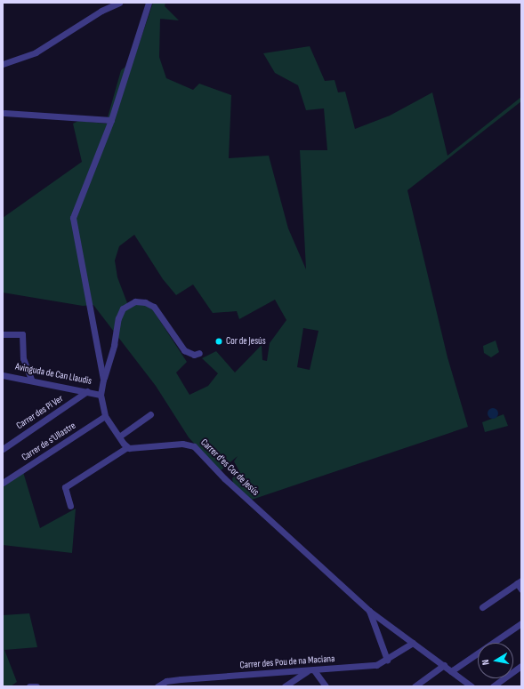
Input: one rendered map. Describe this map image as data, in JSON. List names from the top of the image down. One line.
{"streets":{"street":["Avinguda de Can Llaudis","Carrer des Pi Ver","Carrer de s'Ullastre","Carrer d'es Cor de Jesús","Carrer des Pou de na Maciana"]},"crossings":[["Avinguda de Can Llaudis","Carrer des Pi Ver"],["Carrer d'es Cor de Jesús","Carrer des Pou de na Maciana"]],"places":["Cor de Jesús"],"north":"left"}
